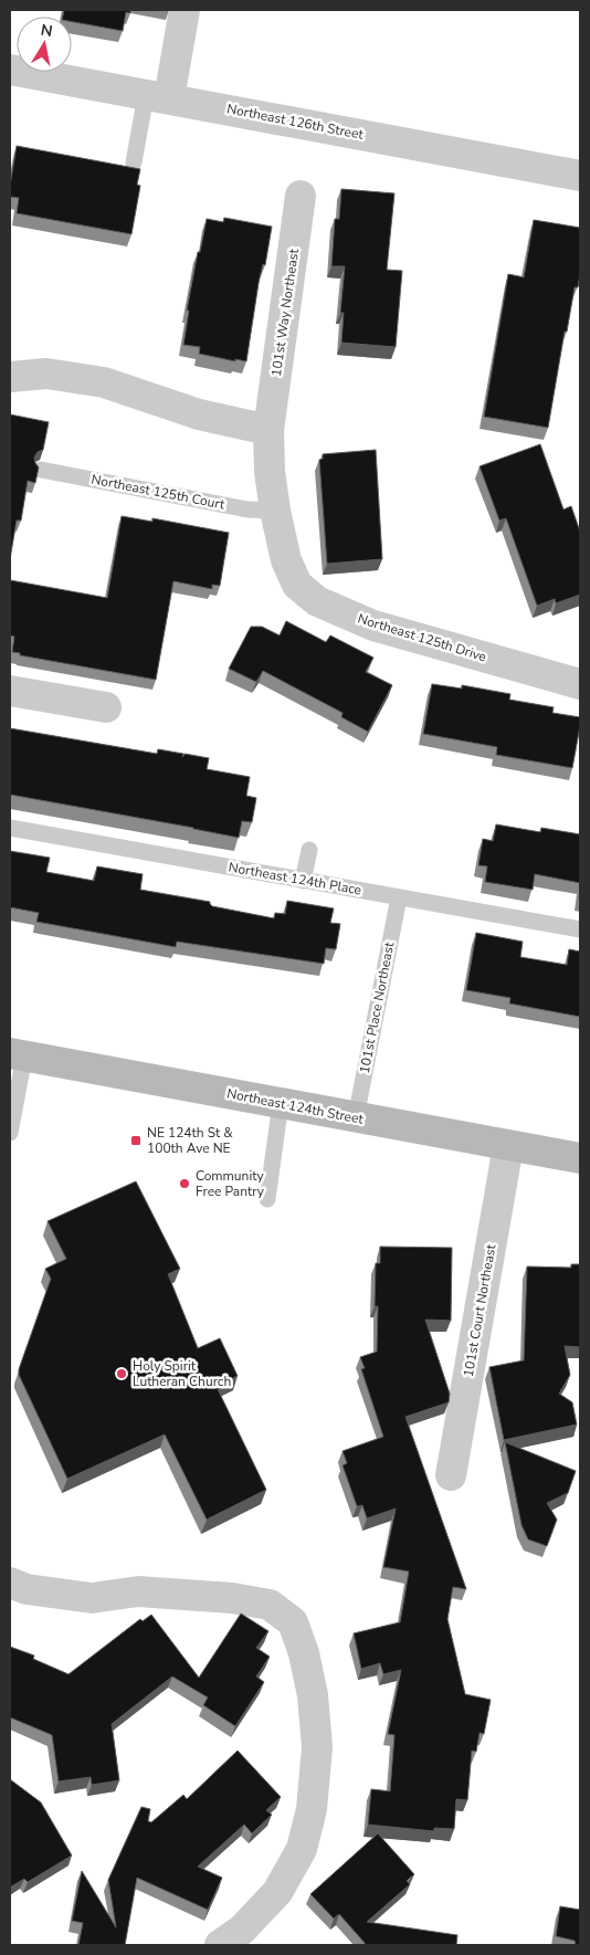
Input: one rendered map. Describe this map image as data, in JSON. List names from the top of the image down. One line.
{"streets":{"main road":["Northeast 124th Street"],"street":["Northeast 126th Street","101st Way Northeast","Northeast 125th Drive","101st Court Northeast"],"lane":["Northeast 125th Court","Northeast 124th Place","101st Place Northeast"]},"crossings":[["101st Way Northeast","Northeast 125th Drive"],["Northeast 125th Court","Northeast 125th Drive"],["Northeast 124th Place","101st Place Northeast"],["101st Place Northeast","Northeast 124th Street"],["Northeast 124th Street","101st Court Northeast"]],"places":{"transit":["NE 124th St & 100th Ave NE"],"other":["Community Free Pantry","Holy Spirit Lutheran Church"]},"north":"top"}
